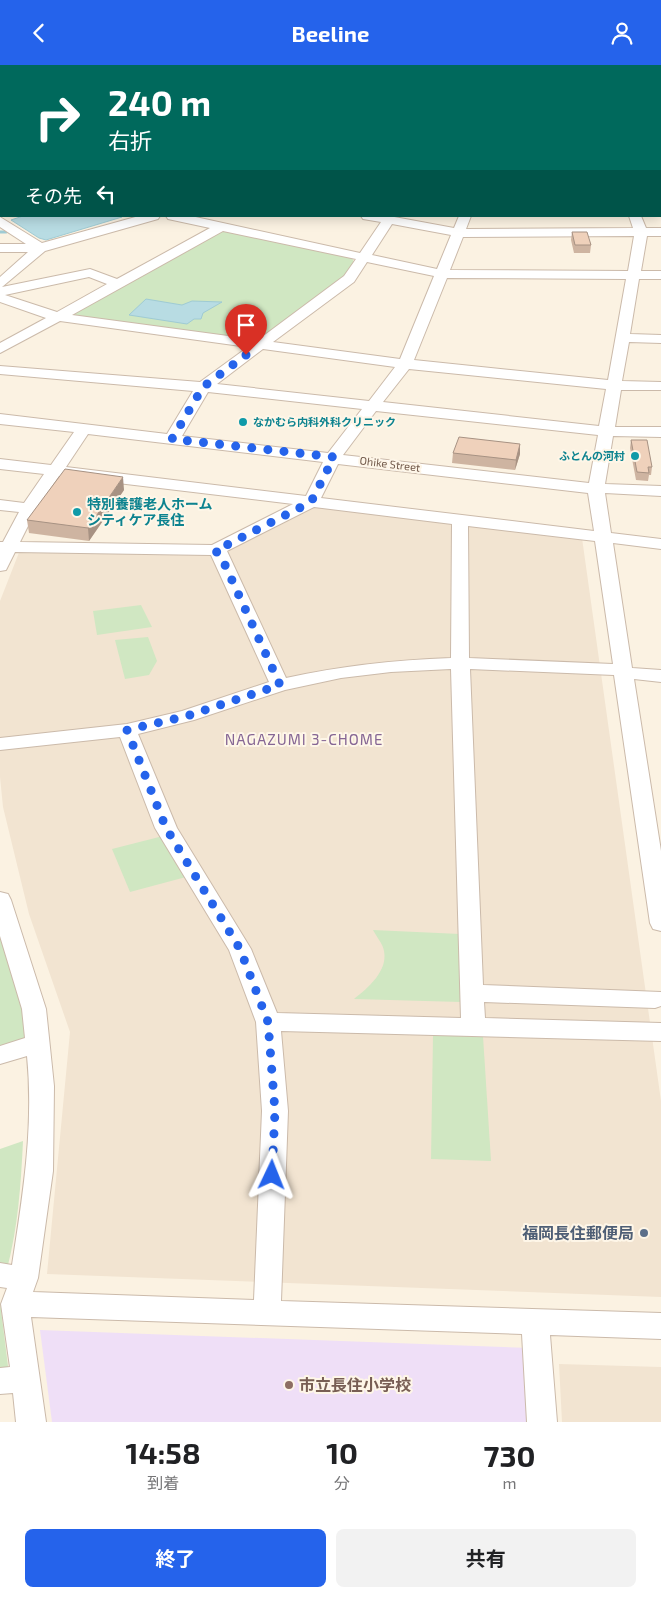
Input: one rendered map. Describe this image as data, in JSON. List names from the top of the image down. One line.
{"streets":{"street":["Ohike Street"]},"districts":["NAGAZUMI 3-CHOME"],"places":["なかむら内科外科クリニック","ふとんの河村","特別養護老人ホーム シティケア長住","福岡長住郵便局","市立長住小学校"],"page":{"header":"Beeline","turn":["240 m","右折"],"then":"その先","eta":["14:58","到着","10","分","730","m"],"buttons":["終了","共有"]}}
